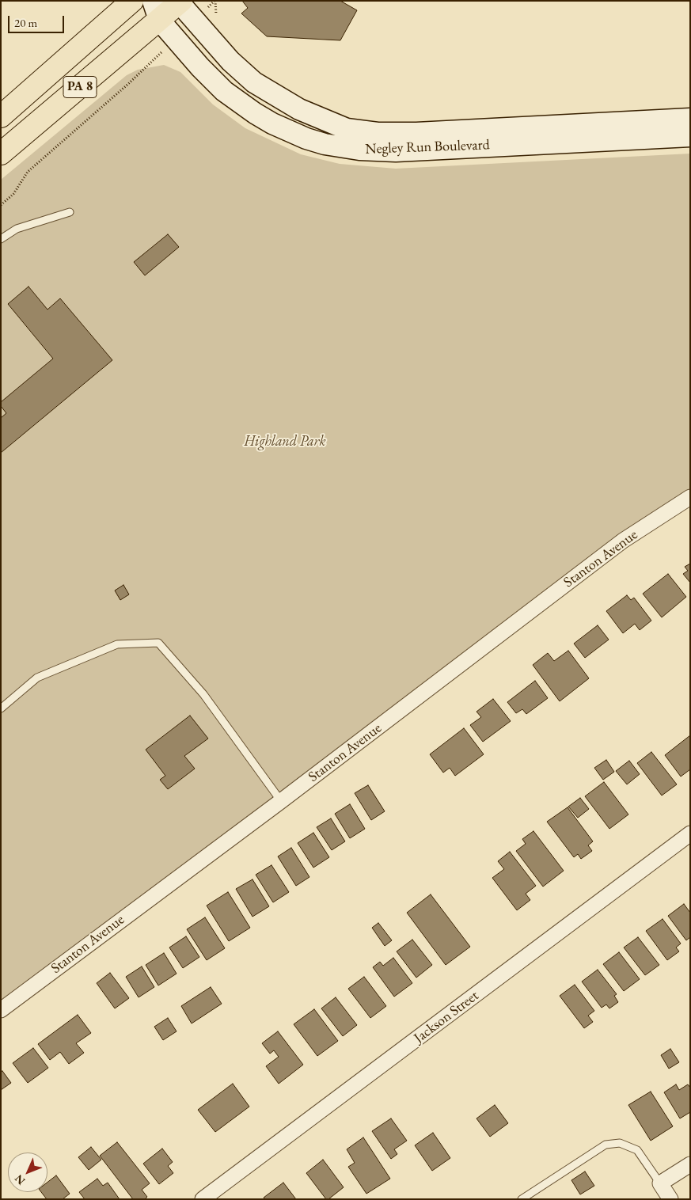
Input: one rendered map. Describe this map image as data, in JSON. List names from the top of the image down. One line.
{"streets":{"highway":["PA 8"],"main road":["Negley Run Boulevard"],"street":["Stanton Avenue","Jackson Street"]},"crossings":[["PA 8","Negley Run Boulevard"]],"parks":["Highland Park"],"scale_bar":"20 m","north":"bottom left"}
